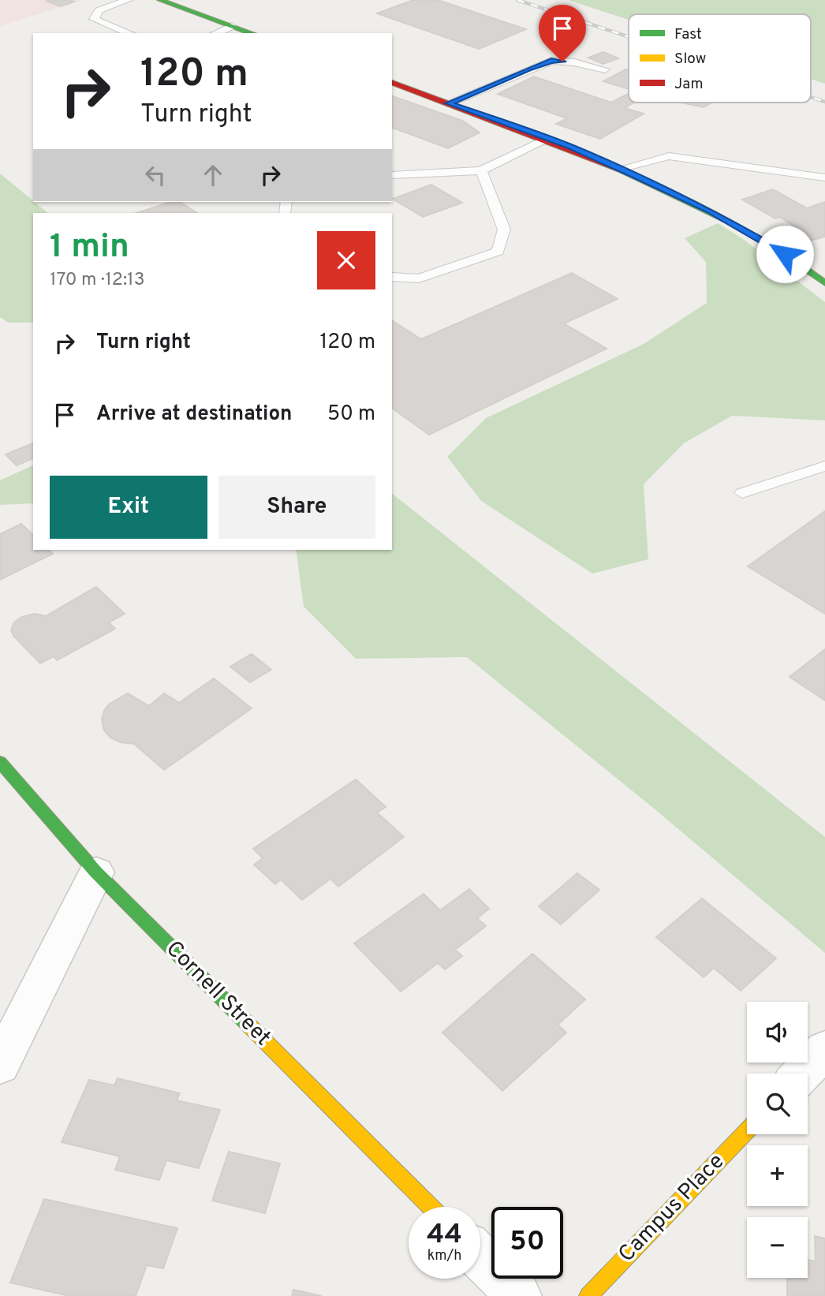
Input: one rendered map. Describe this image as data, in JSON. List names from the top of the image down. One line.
{"streets":{"main road":["Cornell Street","Campus Place"]},"legend":["Fast","Slow","Jam"],"page":{"turn":["120 m","Turn right"],"heading":["1 min","170 m · 12:13"],"list":[{"name":"Turn right","value":"120 m"},{"name":"Arrive at destination","value":"50 m"}],"buttons":["Exit","Share"],"map_buttons":["+","−"],"speed":"44 km/h","limit":"50"}}
